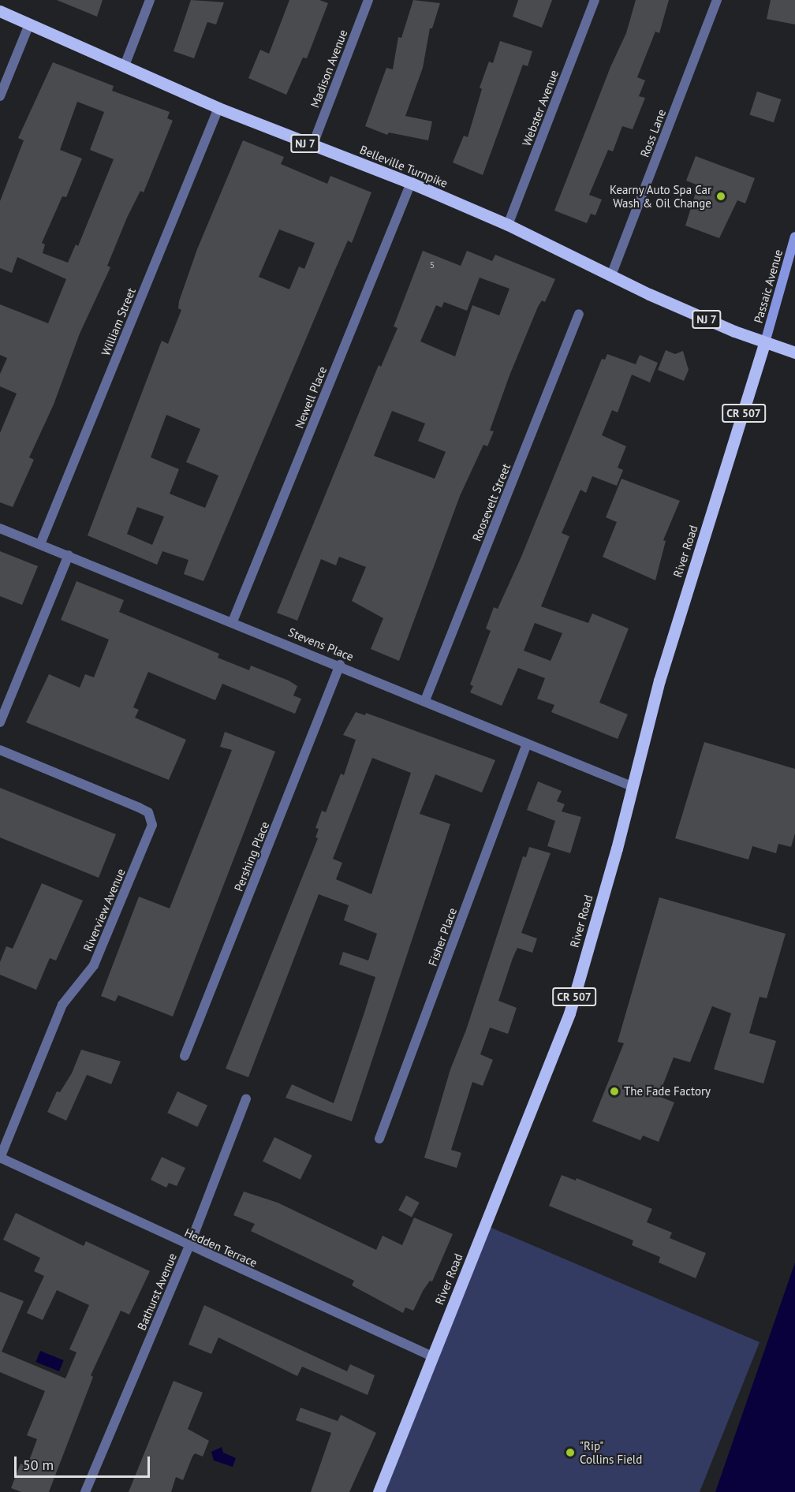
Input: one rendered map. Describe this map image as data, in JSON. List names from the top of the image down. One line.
{"streets":{"main road":["NJ 7","Belleville Turnpike","Passaic Avenue","CR 507","River Road"],"street":["Madison Avenue","Webster Avenue","Ross Lane","William Street","Newell Place","Roosevelt Street","Stevens Place","Pershing Place","Riverview Avenue","Fisher Place","Hedden Terrace","Bathurst Avenue"]},"crossings":[["Madison Avenue","Belleville Turnpike"],["Webster Avenue","Belleville Turnpike"],["Ross Lane","Belleville Turnpike"],["Belleville Turnpike","Passaic Avenue"],["Belleville Turnpike","William Street"],["Belleville Turnpike","Newell Place"],["Belleville Turnpike","River Road"],["Passaic Avenue","River Road"],["William Street","Stevens Place"],["Newell Place","Stevens Place"],["Roosevelt Street","Stevens Place"],["River Road","Stevens Place"],["River Road","Hedden Terrace"],["Stevens Place","Pershing Place"],["Stevens Place","Fisher Place"],["Riverview Avenue","Hedden Terrace"],["Hedden Terrace","Bathurst Avenue"]],"places":["Kearny Auto Spa Car Wash & Oil Change","The Fade Factory","\"Rip\" Collins Field"],"house_numbers":["5"],"scale_bar":"50 m"}
